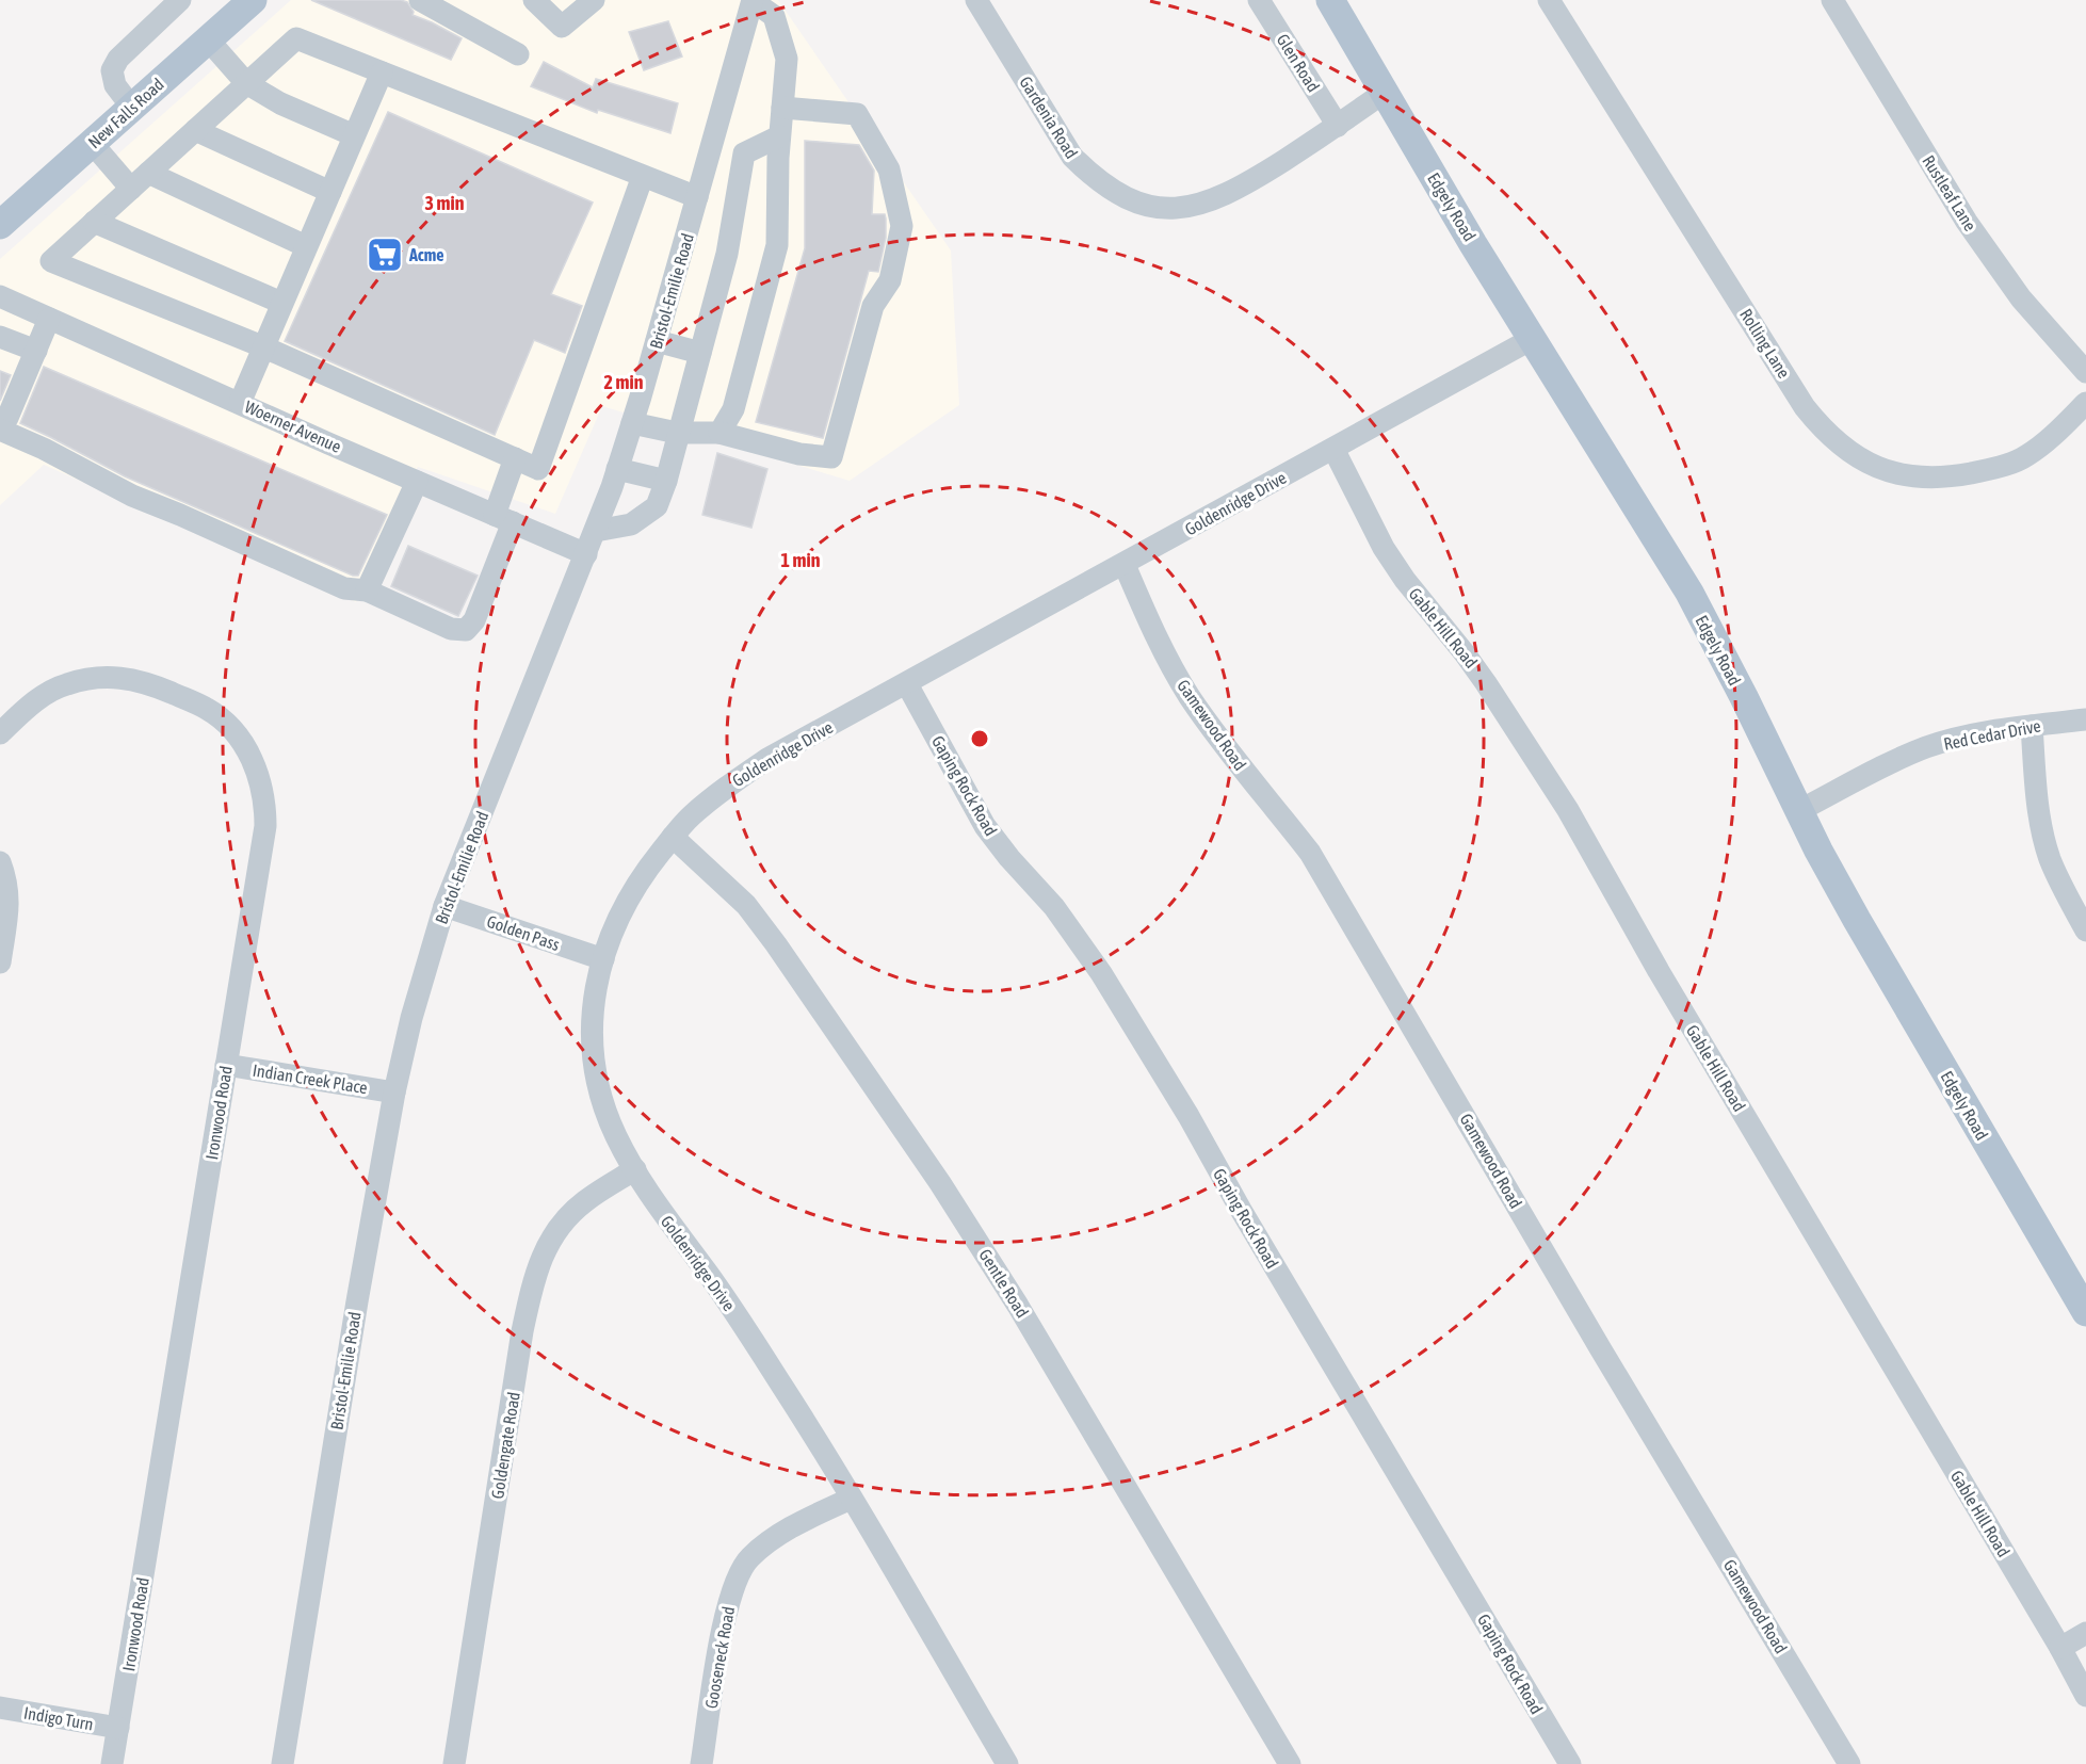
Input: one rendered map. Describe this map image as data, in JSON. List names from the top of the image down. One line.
{"streets":{"main road":["New Falls Road","Edgely Road"],"street":["Glen Road","Gardenia Road","Rustleaf Lane","Bristol-Emilie Road","Rolling Lane","Woerner Avenue","Goldenridge Drive","Gable Hill Road","Gamewood Road","Red Cedar Drive","Gaping Rock Road","Golden Pass","Indian Creek Place","Ironwood Road","Gentle Road","Goldengate Road","Gooseneck Road","Indigo Turn"]},"crossings":[["Glen Road","Gardenia Road"],["Gardenia Road","Edgely Road"],["Edgely Road","Goldenridge Drive"],["Edgely Road","Red Cedar Drive"],["Bristol-Emilie Road","Woerner Avenue"],["Bristol-Emilie Road","Golden Pass"],["Bristol-Emilie Road","Indian Creek Place"],["Goldenridge Drive","Gable Hill Road"],["Goldenridge Drive","Gamewood Road"],["Goldenridge Drive","Gaping Rock Road"],["Goldenridge Drive","Golden Pass"],["Goldenridge Drive","Gentle Road"],["Goldenridge Drive","Goldengate Road"],["Goldenridge Drive","Gooseneck Road"],["Indian Creek Place","Ironwood Road"],["Ironwood Road","Indigo Turn"]],"places":{"supermarket":["Acme"]},"rings":["3 min","2 min","1 min"]}
